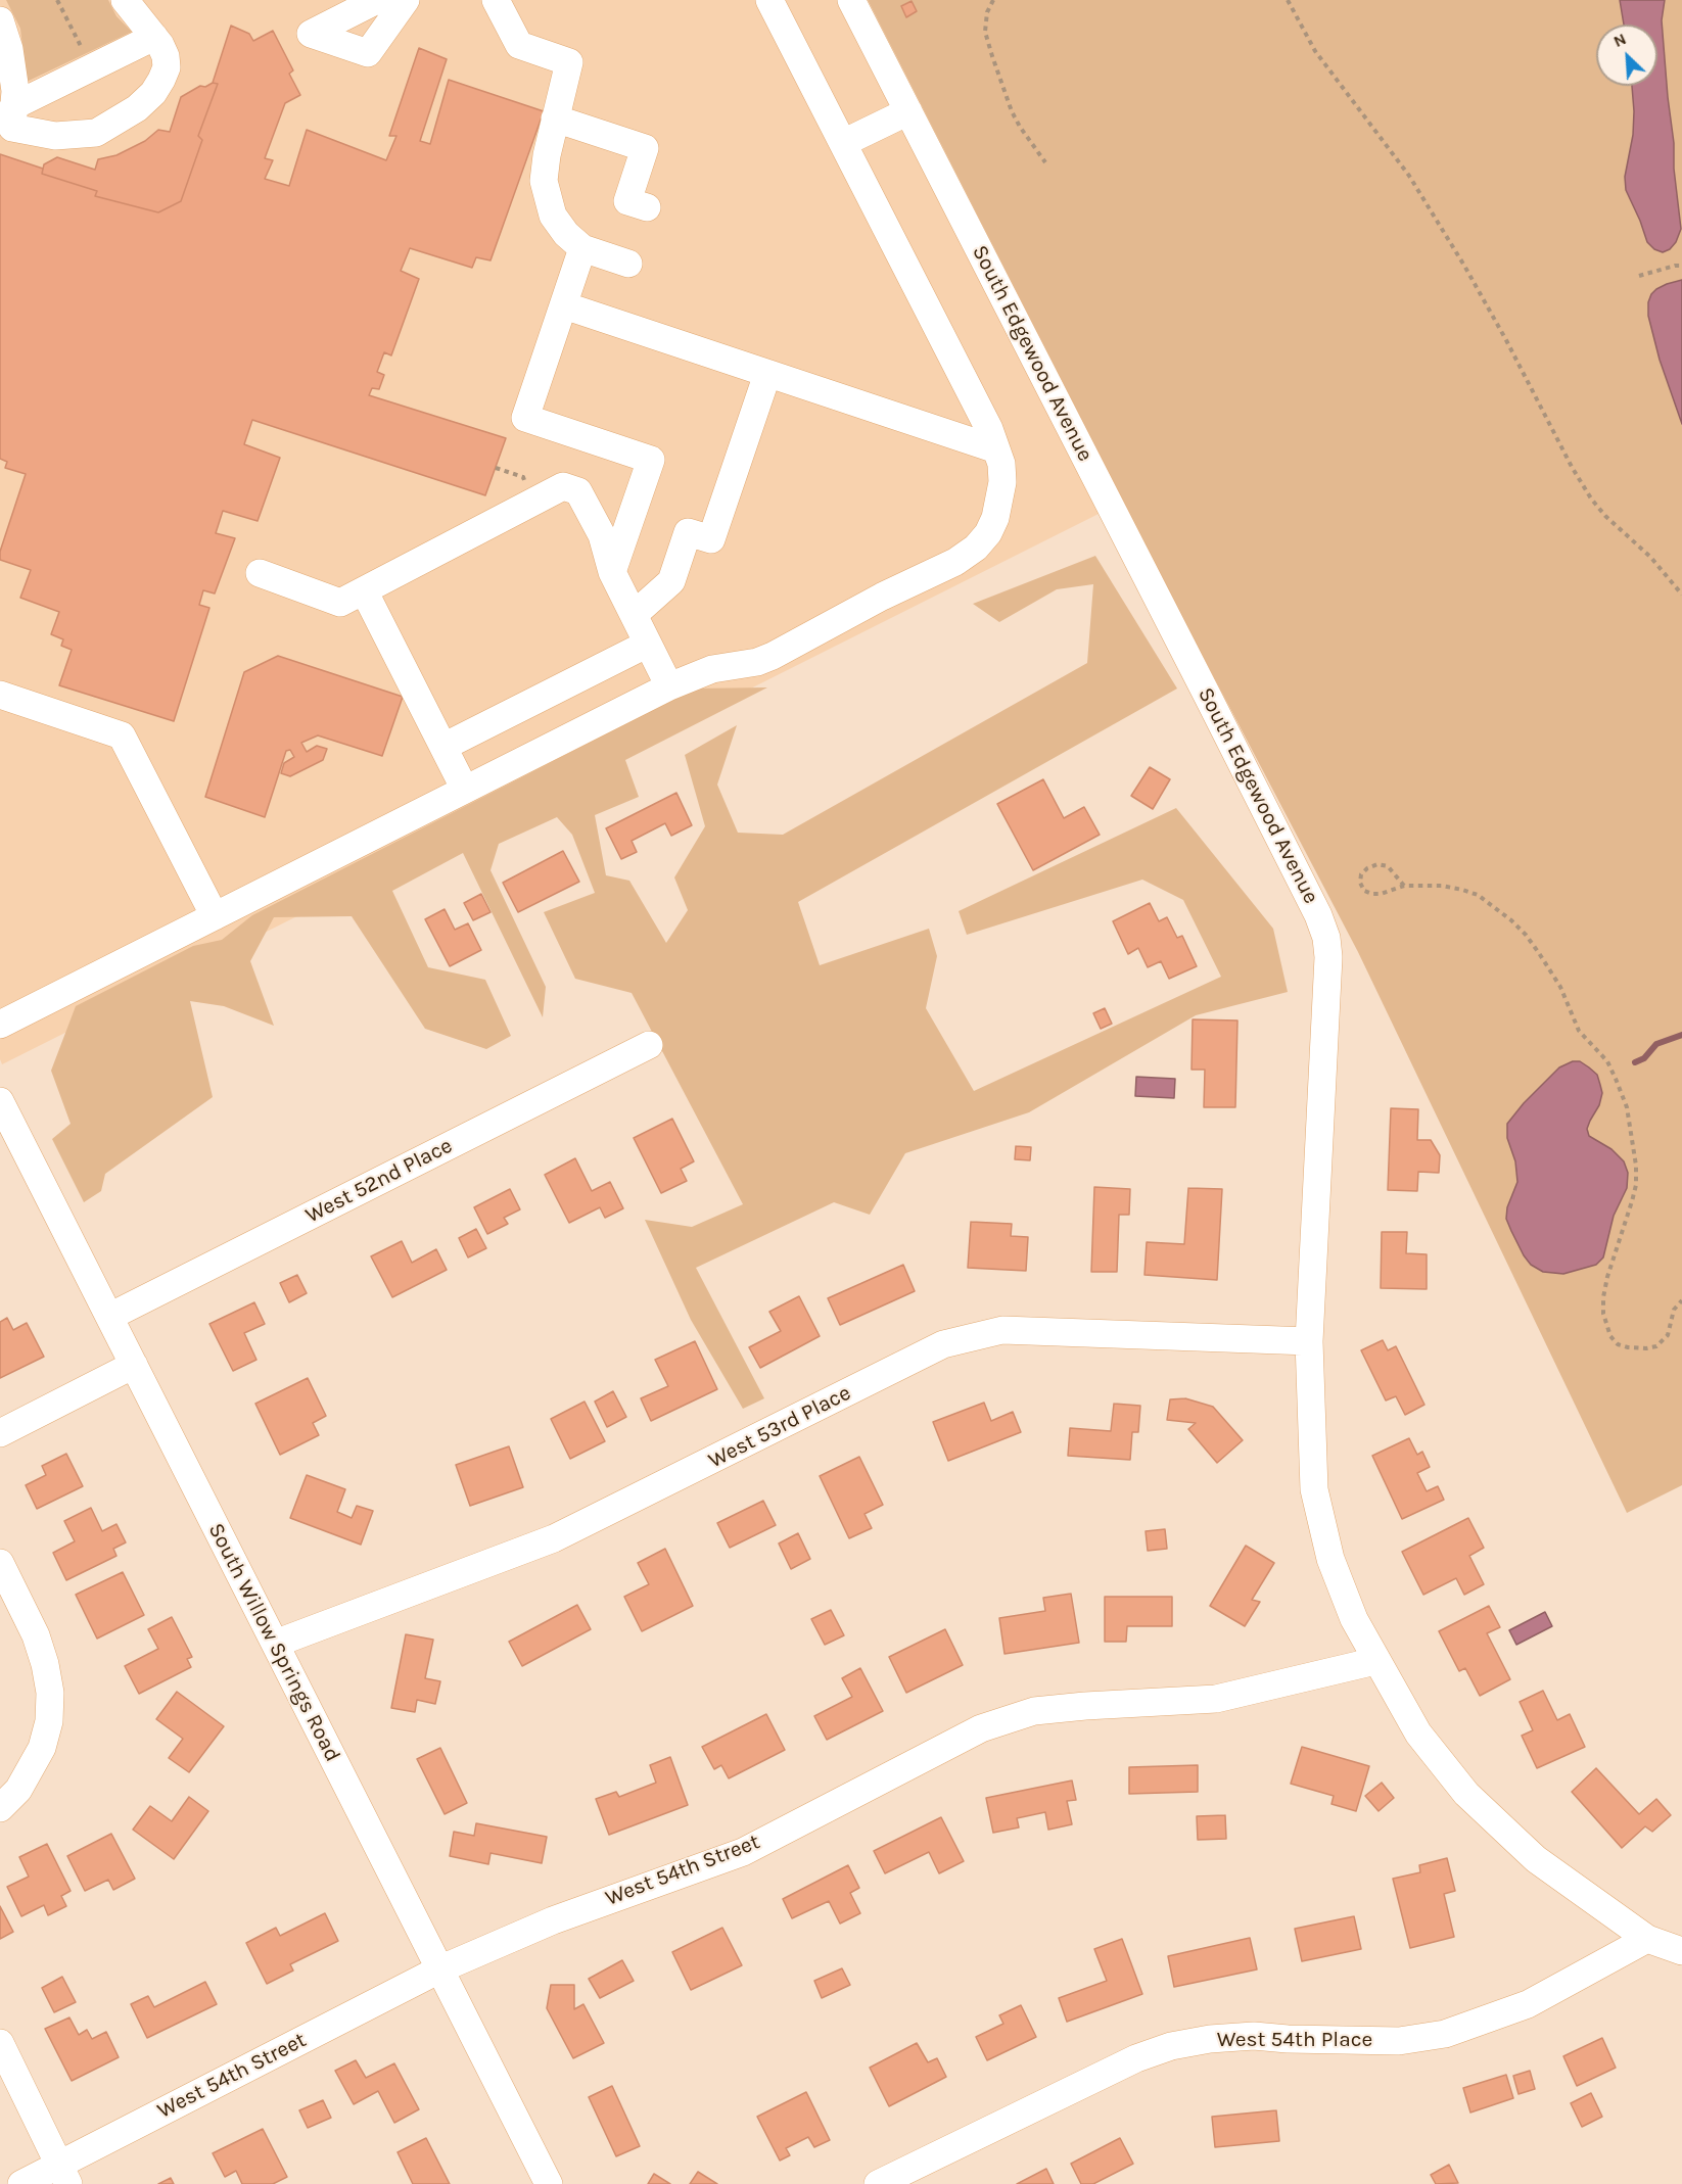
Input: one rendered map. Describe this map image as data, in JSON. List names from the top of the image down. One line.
{"streets":{"street":["South Edgewood Avenue","West 52nd Place","West 53rd Place","South Willow Springs Road","West 54th Street","West 54th Place"]},"crossings":[["South Edgewood Avenue","West 53rd Place"],["South Edgewood Avenue","West 54th Street"],["South Edgewood Avenue","West 54th Place"],["West 52nd Place","South Willow Springs Road"],["West 53rd Place","South Willow Springs Road"],["South Willow Springs Road","West 54th Street"]],"north":"top left"}
